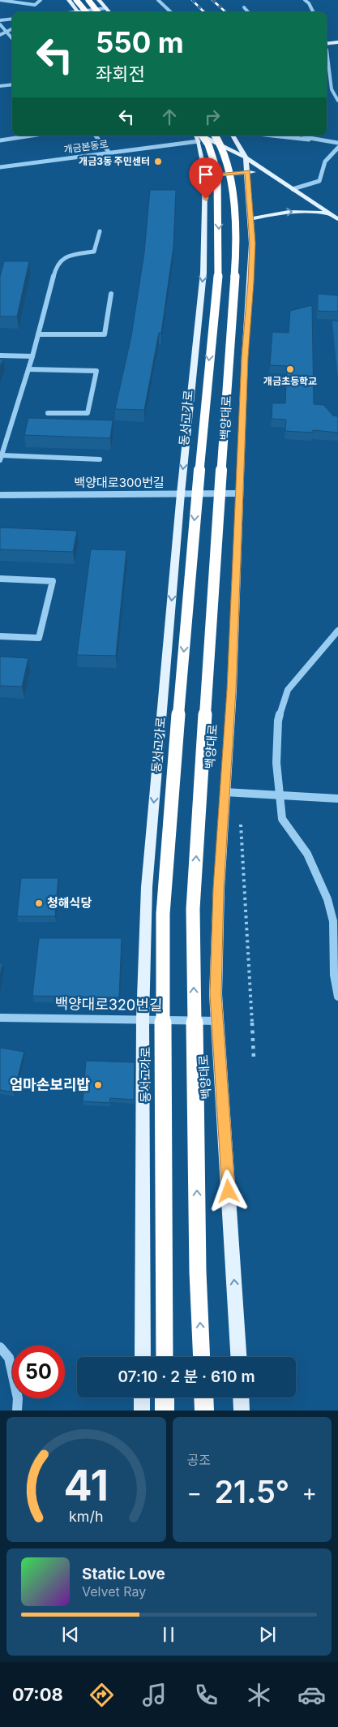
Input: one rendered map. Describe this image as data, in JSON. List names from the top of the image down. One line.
{"streets":{"highway":["동서고가로"],"main road":["백양대로"],"street":["개금본동로","백양대로300번길","백양대로320번길"]},"crossings":[["개금본동로","동서고가로"],["백양대로","백양대로300번길"],["백양대로","백양대로320번길"]],"places":["개금3동 주민센터","개금초등학교","청해식당","엄마손보리밥"],"page":{"turn":["550 m","좌회전"],"limit":"50","trip":"07:10 · 2 분 · 610 m","tile":"공조","heat":["−","21.5°","+"],"song":["Static Love","Velvet Ray"],"tabs":"07:08","gauge":["41","km/h"]}}
